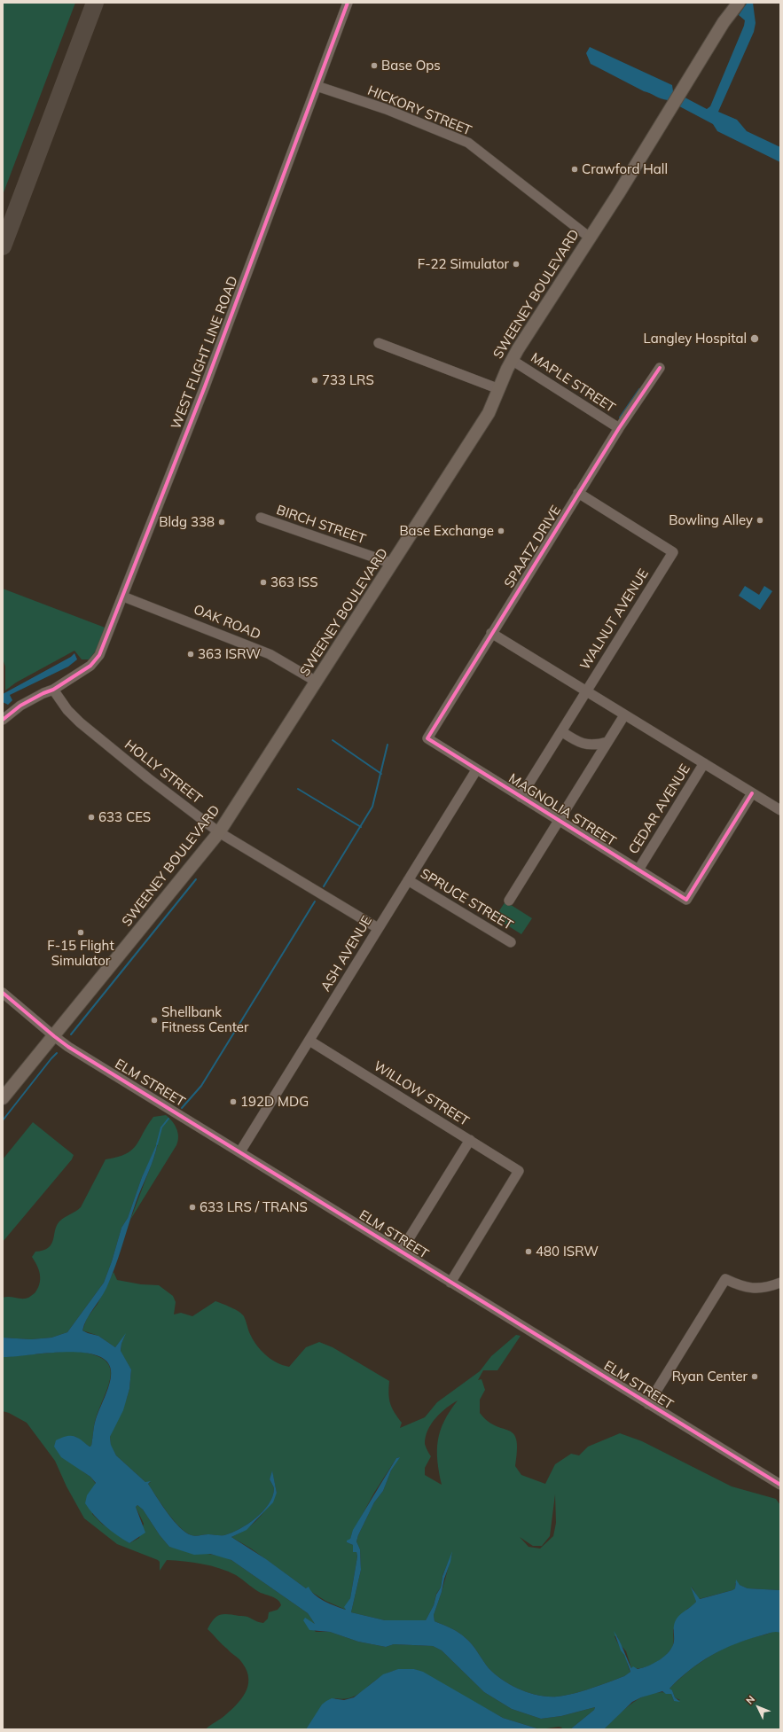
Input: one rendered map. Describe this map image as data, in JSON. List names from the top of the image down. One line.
{"streets":{"main road":["SWEENEY BOULEVARD"],"street":["HICKORY STREET","WEST FLIGHT LINE ROAD","MAPLE STREET","BIRCH STREET","SPAATZ DRIVE","WALNUT AVENUE","OAK ROAD","HOLLY STREET","CEDAR AVENUE","MAGNOLIA STREET","SPRUCE STREET","ASH AVENUE","ELM STREET","WILLOW STREET"]},"crossings":[["HICKORY STREET","SWEENEY BOULEVARD"],["HICKORY STREET","WEST FLIGHT LINE ROAD"],["SWEENEY BOULEVARD","MAPLE STREET"],["SWEENEY BOULEVARD","BIRCH STREET"],["SWEENEY BOULEVARD","OAK ROAD"],["SWEENEY BOULEVARD","HOLLY STREET"],["SWEENEY BOULEVARD","ELM STREET"],["WEST FLIGHT LINE ROAD","OAK ROAD"],["WEST FLIGHT LINE ROAD","HOLLY STREET"],["MAPLE STREET","SPAATZ DRIVE"],["SPAATZ DRIVE","WALNUT AVENUE"],["SPAATZ DRIVE","MAGNOLIA STREET"],["WALNUT AVENUE","MAGNOLIA STREET"],["HOLLY STREET","ASH AVENUE"],["CEDAR AVENUE","MAGNOLIA STREET"],["MAGNOLIA STREET","ASH AVENUE"],["SPRUCE STREET","ASH AVENUE"],["ASH AVENUE","ELM STREET"],["ASH AVENUE","WILLOW STREET"],["ELM STREET","WILLOW STREET"]],"places":["Base Ops","Crawford Hall","F-22 Simulator","Langley Hospital","733 LRS","Bowling Alley","Bldg 338","Base Exchange","363 ISS","363 ISRW","633 CES","F-15 Flight Simulator","Shellbank Fitness Center","192D MDG","633 LRS / TRANS","480 ISRW","Ryan Center"],"north":"top left"}
